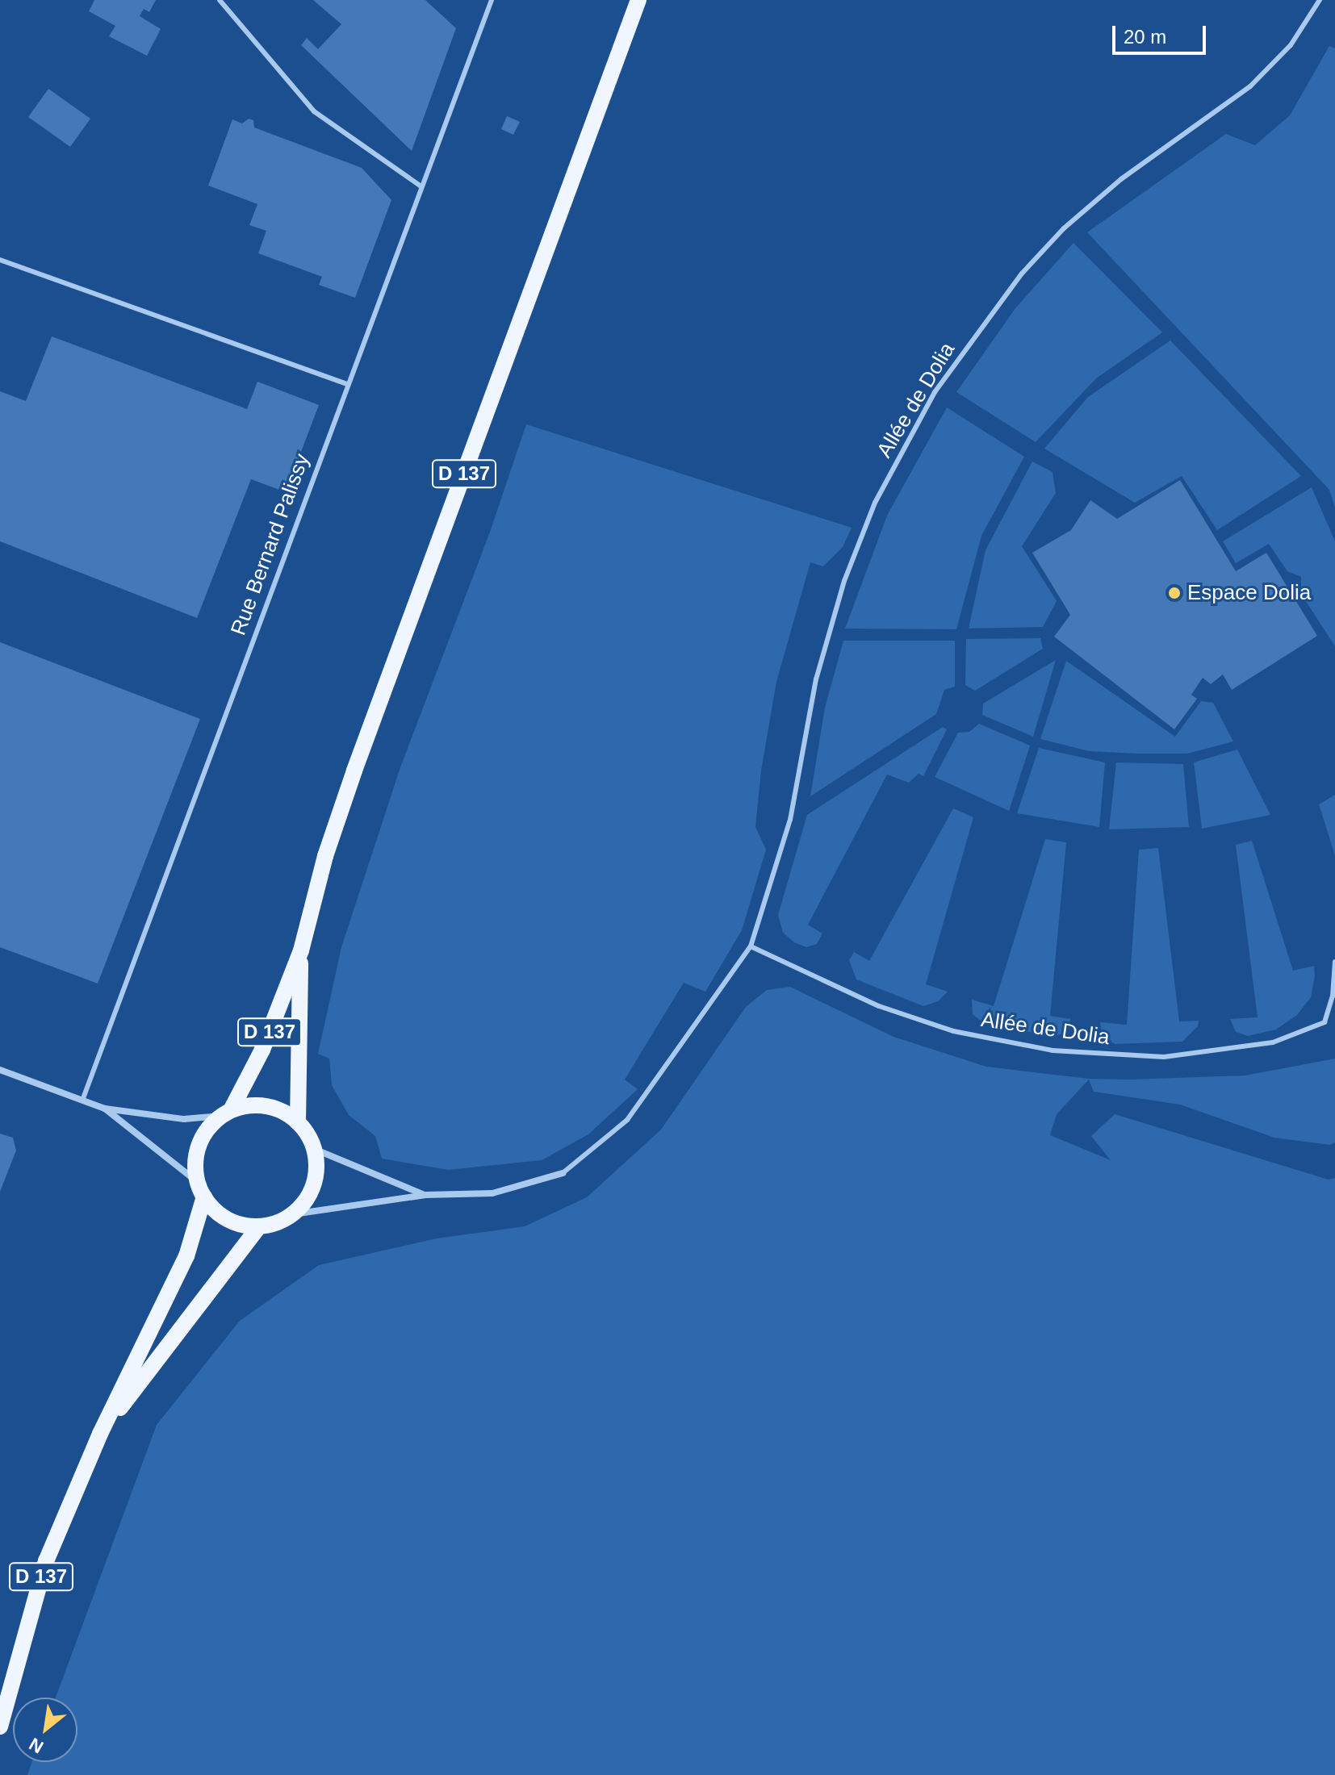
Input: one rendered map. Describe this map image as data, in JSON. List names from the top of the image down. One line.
{"streets":{"main road":["D 137"],"street":["Allée de Dolia"],"lane":["Rue Bernard Palissy"]},"crossings":[["Allée de Dolia","D 137"]],"places":["Espace Dolia"],"scale_bar":"20 m","north":"bottom left"}
